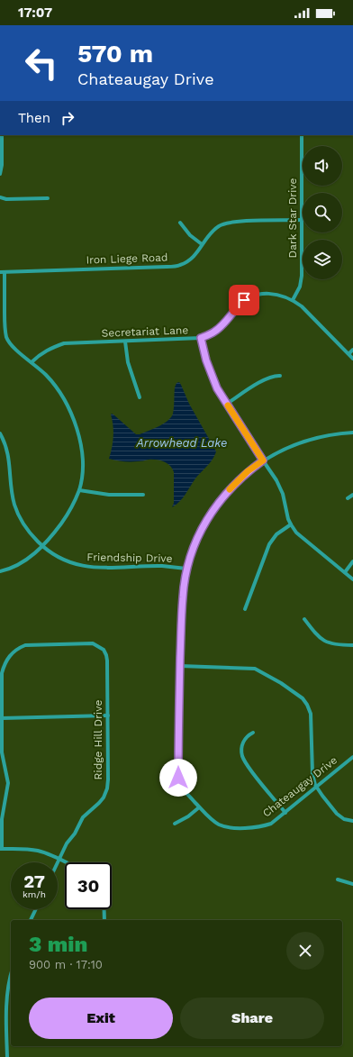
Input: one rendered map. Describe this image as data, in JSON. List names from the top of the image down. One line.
{"streets":{"street":["Dark Star Drive","Iron Liege Road","Secretariat Lane","Friendship Drive","Ridge Hill Drive","Chateaugay Drive"]},"crossings":[["Dark Star Drive","Iron Liege Road"],["Dark Star Drive","Secretariat Lane"],["Friendship Drive","Chateaugay Drive"]],"water":["Arrowhead Lake"],"page":{"status":"17:07","turn":["570 m","Chateaugay Drive"],"then":"Then","speed":"27 km/h","limit":"30","heading":["3 min","900 m · 17:10"],"buttons":["Exit","Share"]}}
